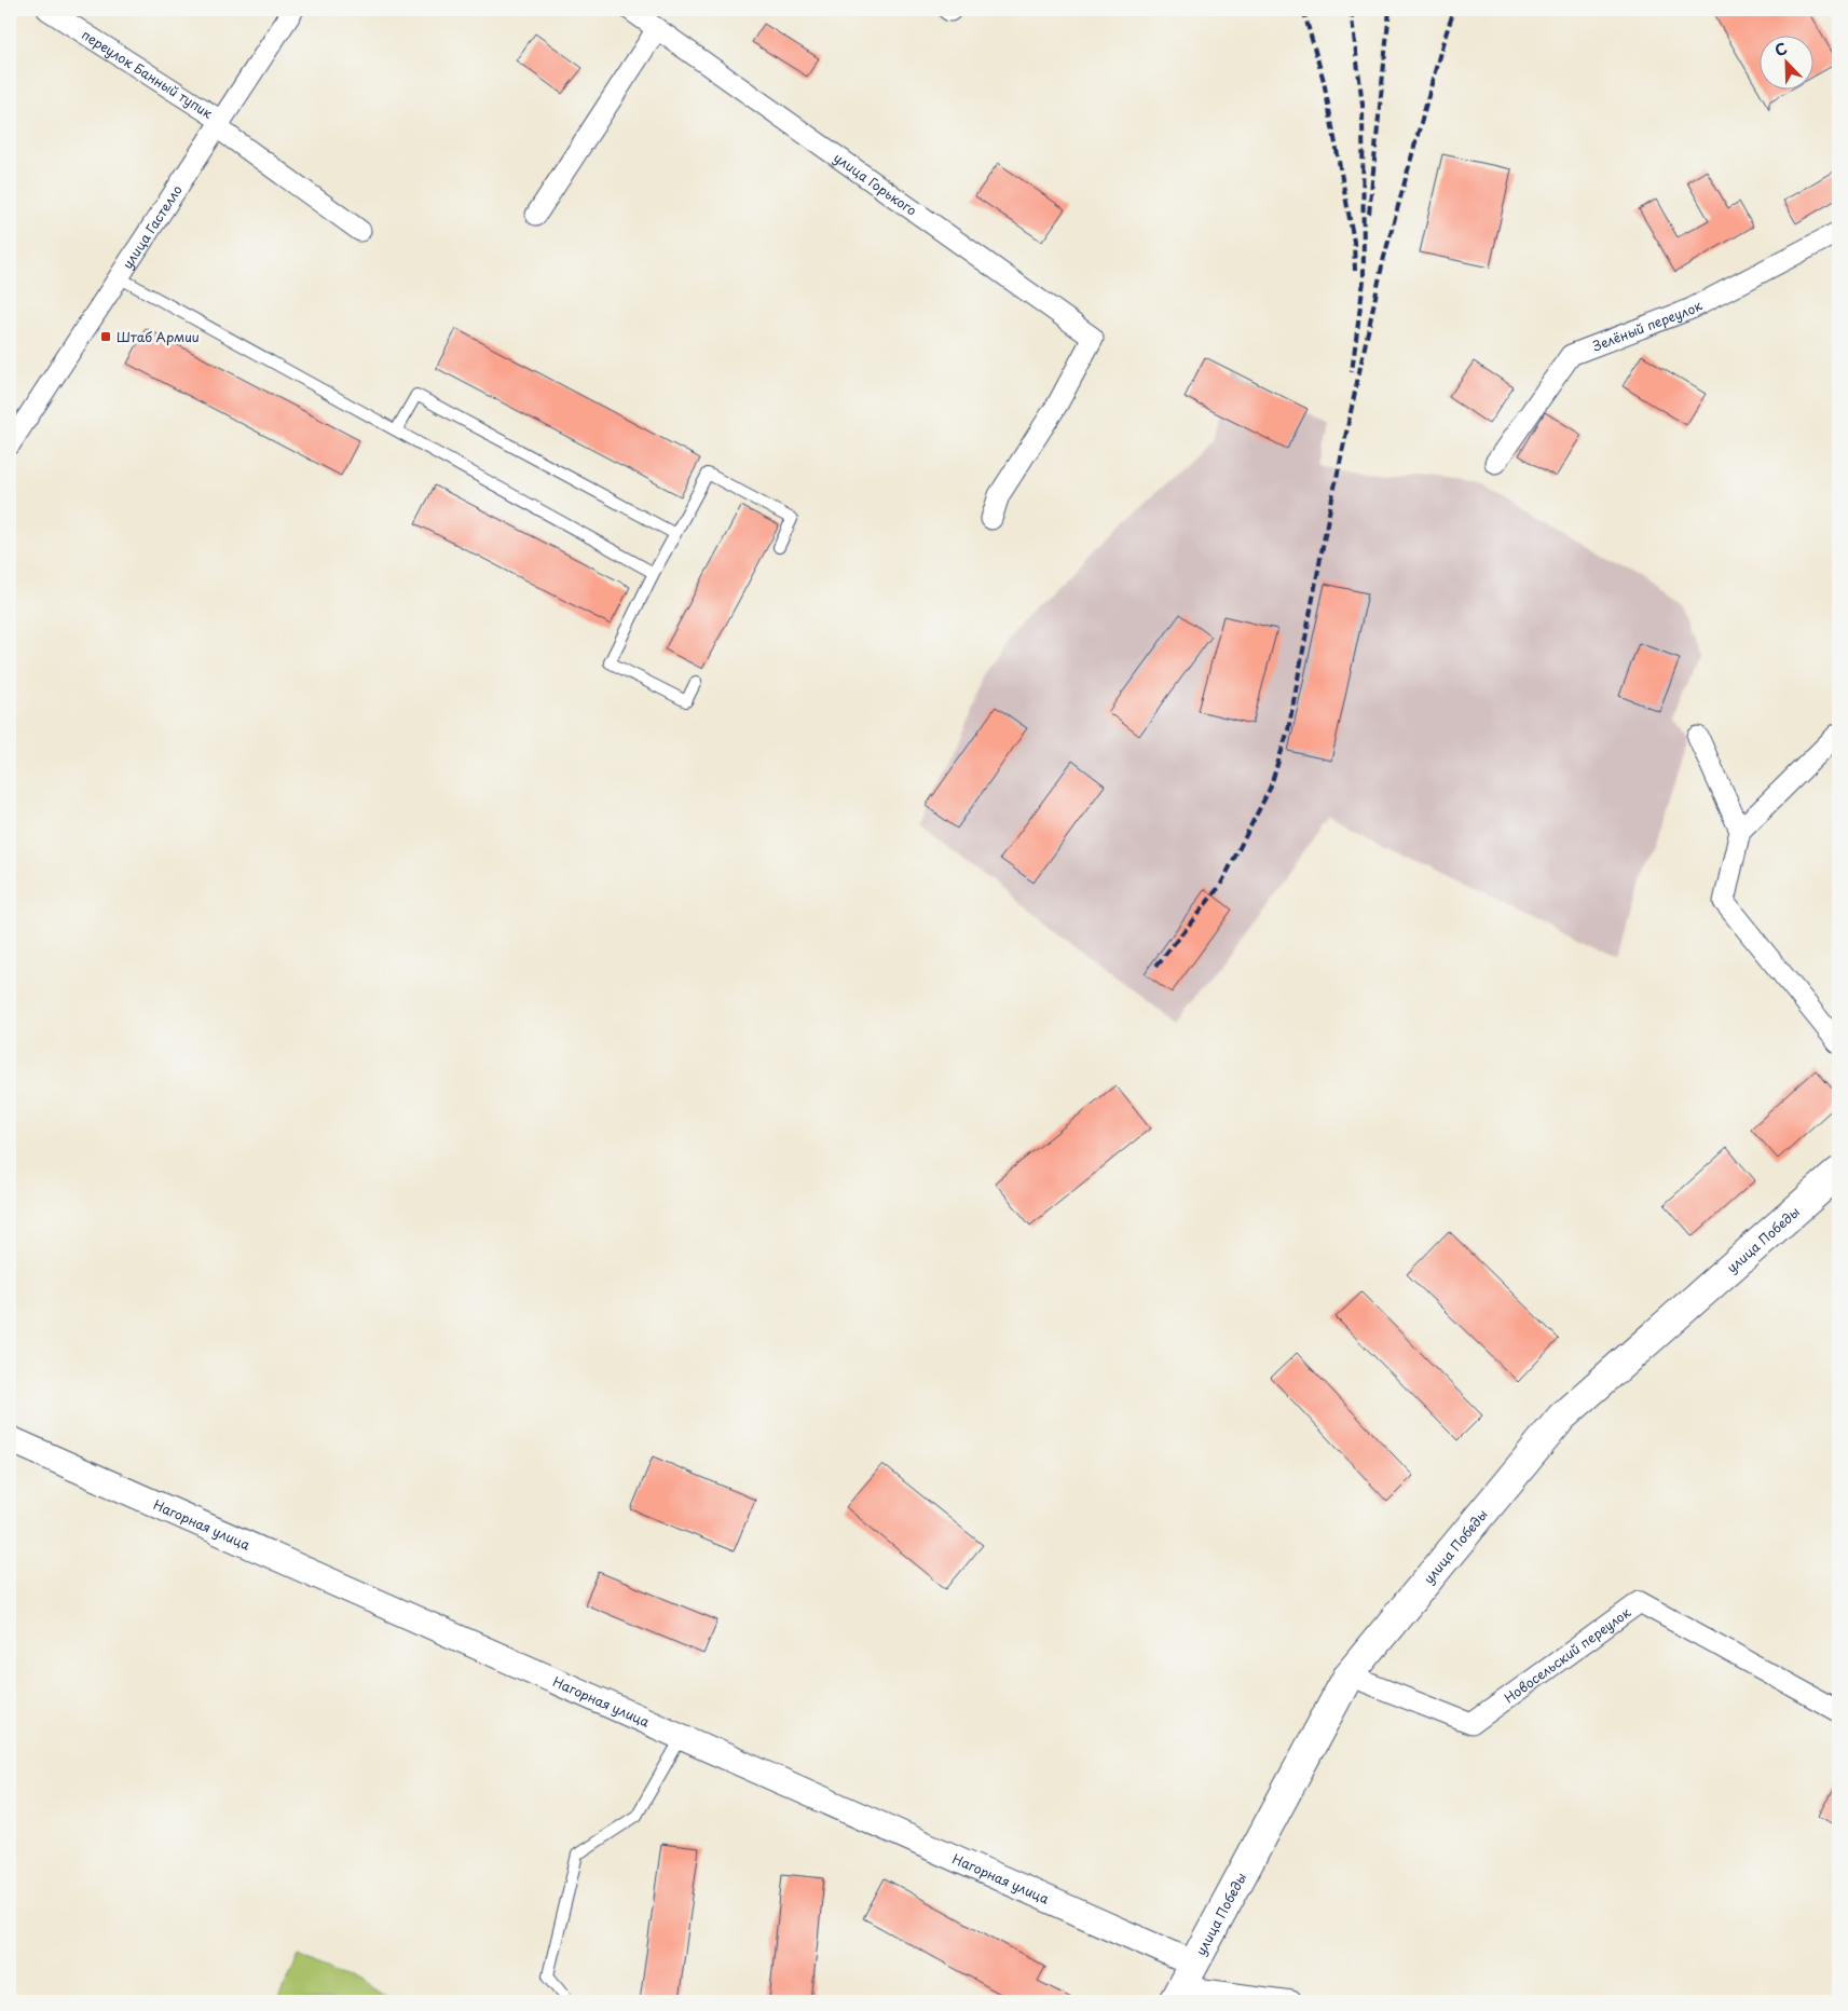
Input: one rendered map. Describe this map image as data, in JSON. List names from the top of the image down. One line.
{"streets":{"main road":["улица Победы"],"street":["переулок Банный тупик","улица Горького","улица Гастелло","Зелёный переулок","Нагорная улица","Новосельский переулок"]},"crossings":[["переулок Банный тупик","улица Гастелло"],["улица Победы","Нагорная улица"],["улица Победы","Новосельский переулок"]],"places":{"transit":["Штаб Армии"]},"north":"top left"}
